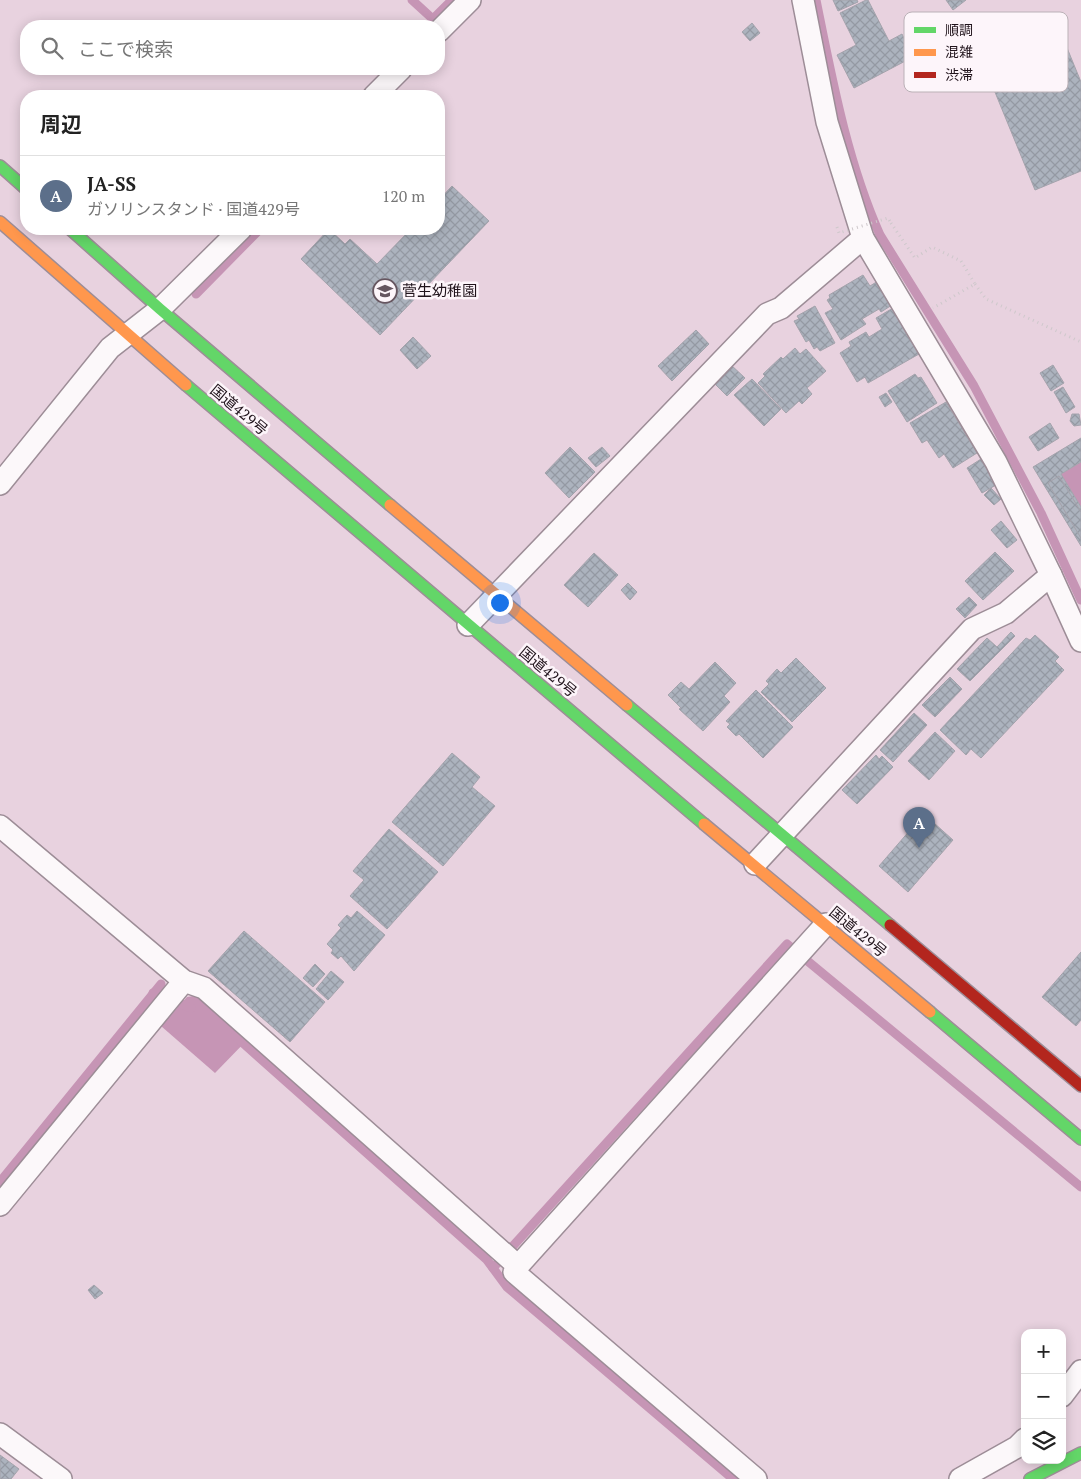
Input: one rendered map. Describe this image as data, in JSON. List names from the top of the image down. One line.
{"streets":{"highway":["国道429号"]},"places":{"school or university":["菅生幼稚園"]},"legend":["順調","混雑","渋滞"],"page":{"search":"ここで検索","heading":"周辺","list":[{"mark":"A","name":"JA-SS","note":"ガソリンスタンド · 国道429号","value":"120 m"}],"pins":"A","map_buttons":["+","−"]}}
